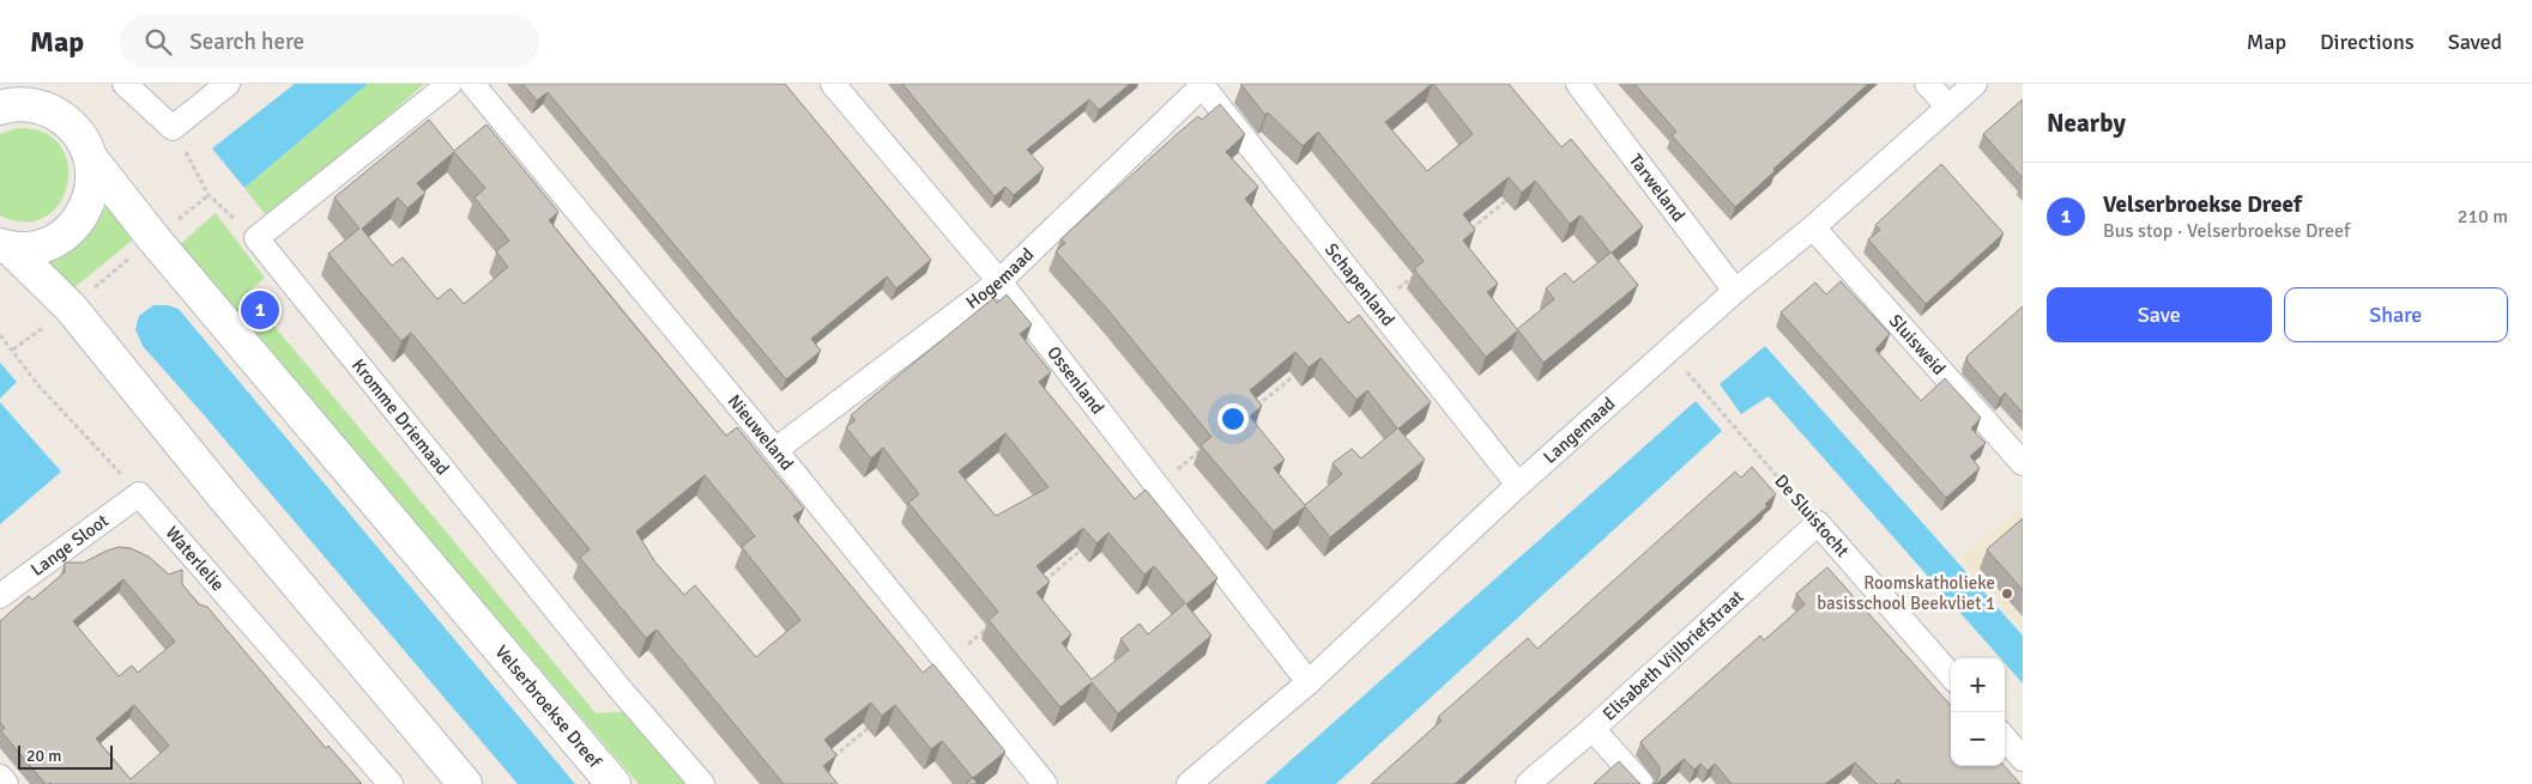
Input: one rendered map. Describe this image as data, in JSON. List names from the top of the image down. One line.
{"streets":{"main road":["Velserbroekse Dreef"],"street":["Tarweland","Hogemaad","Schapenland","Sluisweid","Ossenland","Kromme Driemaad","Langemaad","Nieuweland","De Sluistocht","Lange Sloot","Waterlelie","Elisabeth Vijlbriefstraat"]},"crossings":[["Tarweland","Langemaad"],["Hogemaad","Schapenland"],["Hogemaad","Ossenland"],["Hogemaad","Nieuweland"],["Schapenland","Langemaad"],["Sluisweid","Langemaad"],["Ossenland","Langemaad"],["Langemaad","De Sluistocht"],["De Sluistocht","Elisabeth Vijlbriefstraat"],["Lange Sloot","Waterlelie"]],"places":["Roomskatholieke basisschool Beekvliet 1"],"scale_bar":"20 m","page":{"header":"Map","search":"Search here","nav":["Map","Directions","Saved"],"heading":"Nearby","list":[{"mark":"1","name":"Velserbroekse Dreef","note":"Bus stop · Velserbroekse Dreef","value":"210 m"}],"buttons":["Save","Share"],"pins":"1","map_buttons":["+","−"],"scale":"20 m"}}
